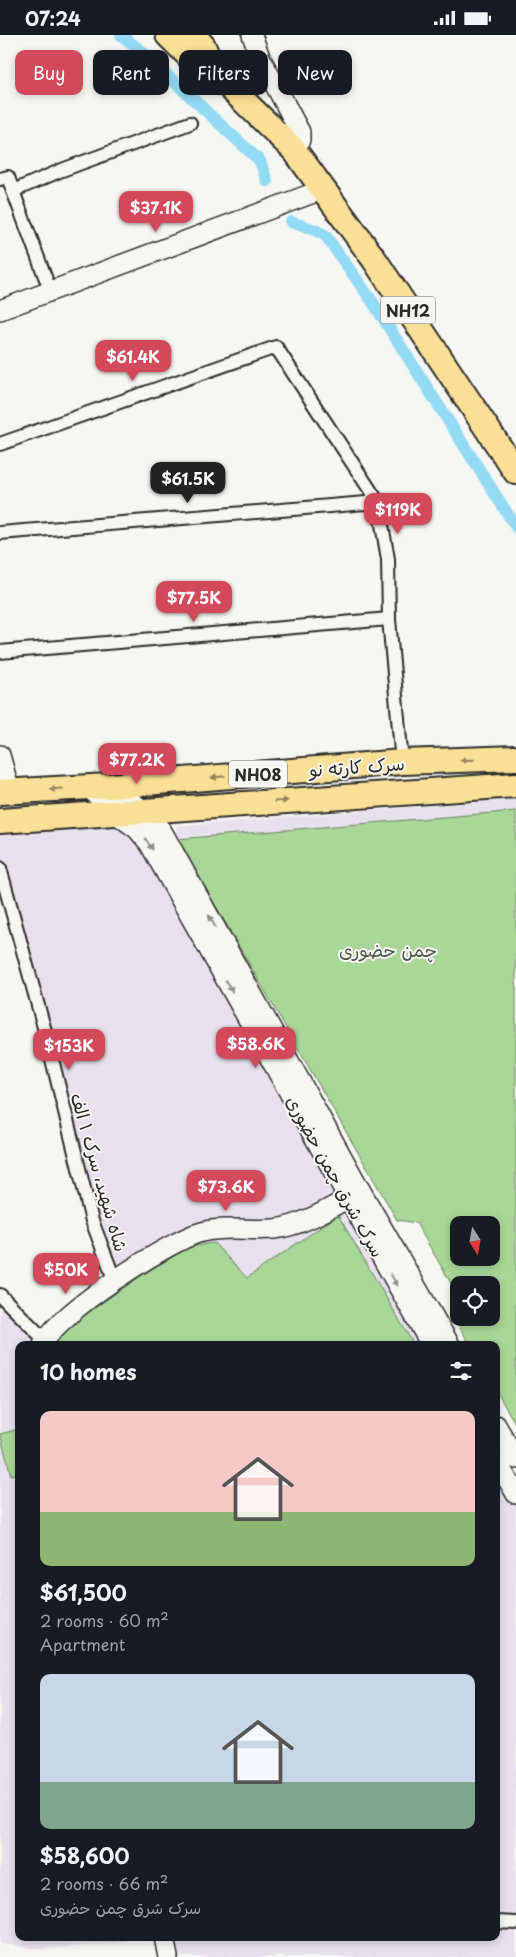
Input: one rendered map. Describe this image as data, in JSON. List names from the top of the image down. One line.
{"streets":{"highway":["NH12","سرک کارته نو","NH08"],"main road":["سرک شرق چمن حضوری"],"street":["شاه شهید، سرک ۱ الف"]},"crossings":[["سرک کارته نو","سرک شرق چمن حضوری"]],"parks":["چمن حضوری"],"north":"bottom","page":{"status":"07:24","chip":["Buy","Rent","Filters","New"],"price":["$37.1K","$61.4K","$61.5K","$119K","$77.5K","$77.2K","$58.6K","$153K","$73.6K","$50K"],"heading":"10 homes","list":[{"name":"$61,500","note":"2 rooms · 60 m² · Apartment"},{"name":"$58,600","note":"2 rooms · 66 m² · سرک شرق چمن حضوری"}]}}
